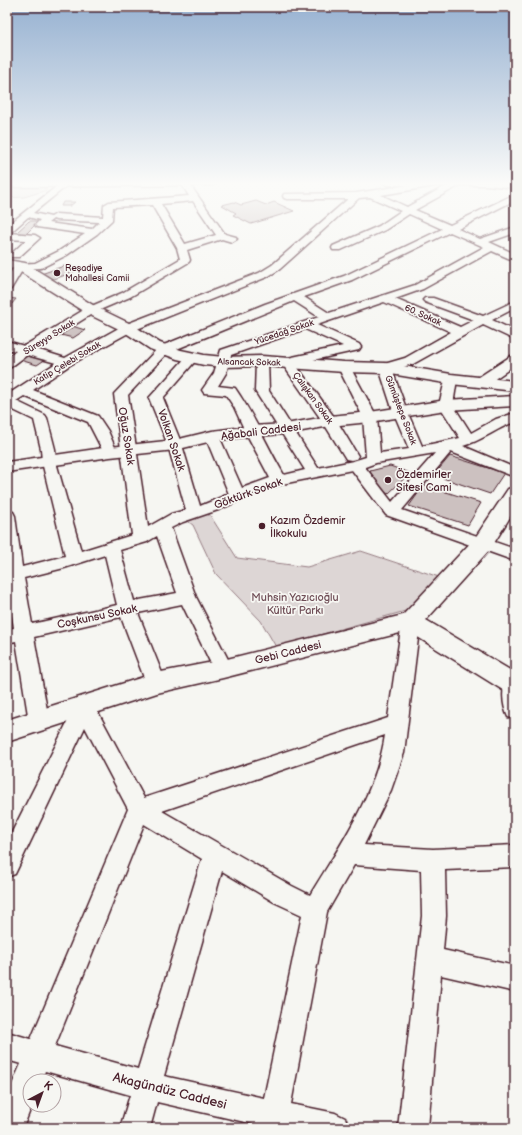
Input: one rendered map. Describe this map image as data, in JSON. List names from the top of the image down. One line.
{"streets":{"main road":["Gebi Caddesi"],"street":["60. Sokak","Yücedağ Sokak","Süreyya Sokak","Alsancak Sokak","Katip Çelebi Sokak","Çalışkan Sokak","Gümüştepe Sokak","Ağabali Caddesi","Oğuz Sokak","Volkan Sokak","Göktürk Sokak","Coşkunsu Sokak","Akagündüz Caddesi"]},"crossings":[["60. Sokak","Yücedağ Sokak"],["Yücedağ Sokak","Alsancak Sokak"],["Yücedağ Sokak","Çalışkan Sokak"],["Yücedağ Sokak","Ağabali Caddesi"],["Yücedağ Sokak","Göktürk Sokak"],["Süreyya Sokak","Alsancak Sokak"],["Alsancak Sokak","Katip Çelebi Sokak"],["Alsancak Sokak","Çalışkan Sokak"],["Alsancak Sokak","Gümüştepe Sokak"],["Alsancak Sokak","Oğuz Sokak"],["Alsancak Sokak","Volkan Sokak"],["Çalışkan Sokak","Ağabali Caddesi"],["Çalışkan Sokak","Göktürk Sokak"],["Gümüştepe Sokak","Ağabali Caddesi"],["Gümüştepe Sokak","Göktürk Sokak"],["Ağabali Caddesi","Oğuz Sokak"],["Ağabali Caddesi","Volkan Sokak"],["Oğuz Sokak","Göktürk Sokak"],["Volkan Sokak","Göktürk Sokak"]],"parks":["Muhsin Yazıcıoğlu Kültür Parkı"],"places":["Reşadiye Mahallesi Camii","Özdemirler Sitesi Cami","Kazım Özdemir İlkokulu"],"north":"top right"}
